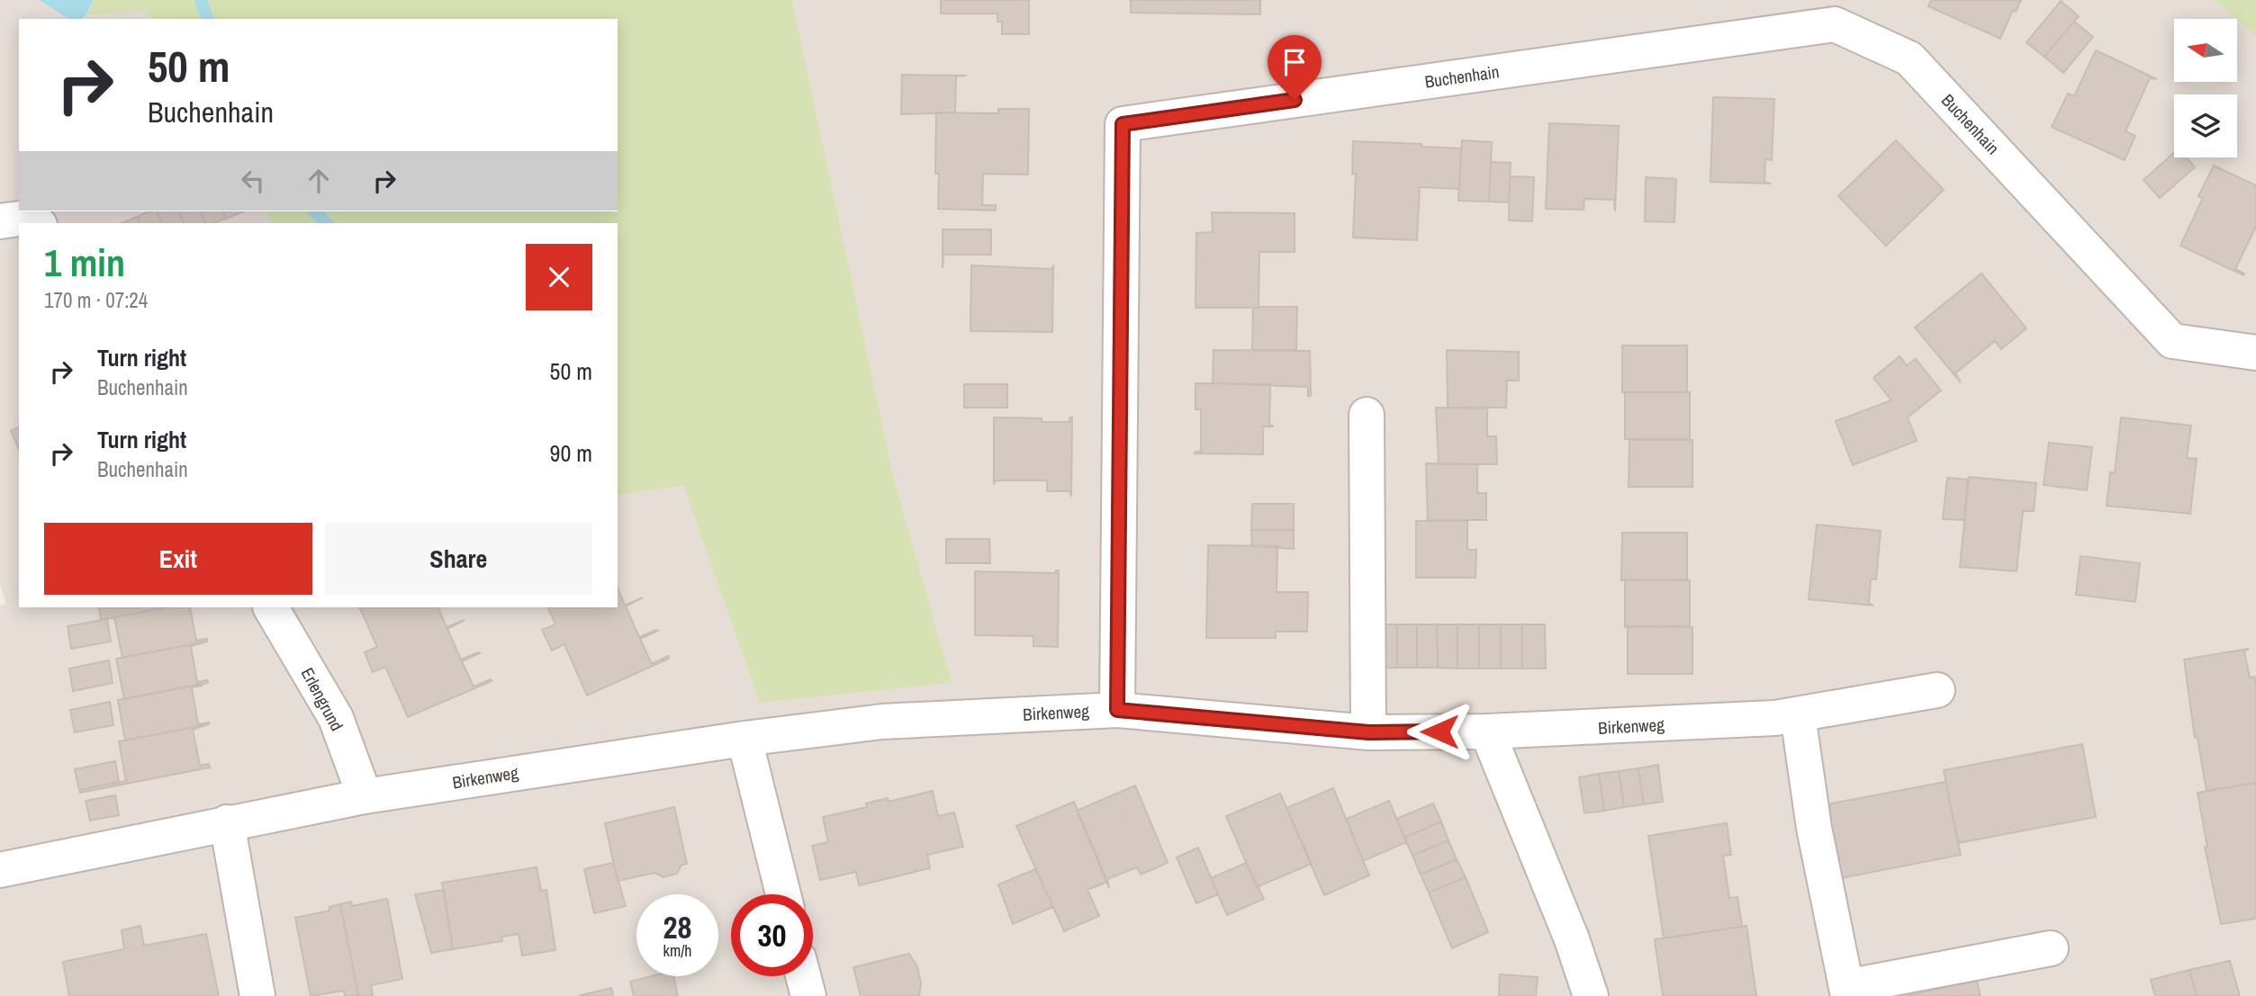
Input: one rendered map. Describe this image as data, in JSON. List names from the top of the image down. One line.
{"streets":{"street":["Buchenhain","Erlengrund","Birkenweg"]},"crossings":[["Buchenhain","Birkenweg"],["Erlengrund","Birkenweg"]],"north":"left","page":{"turn":["50 m","Buchenhain"],"heading":["1 min","170 m · 07:24"],"list":[{"name":"Turn right","note":"Buchenhain","value":"50 m"},{"name":"Turn right","note":"Buchenhain","value":"90 m"}],"buttons":["Exit","Share"],"speed":"28 km/h","limit":"30"}}
